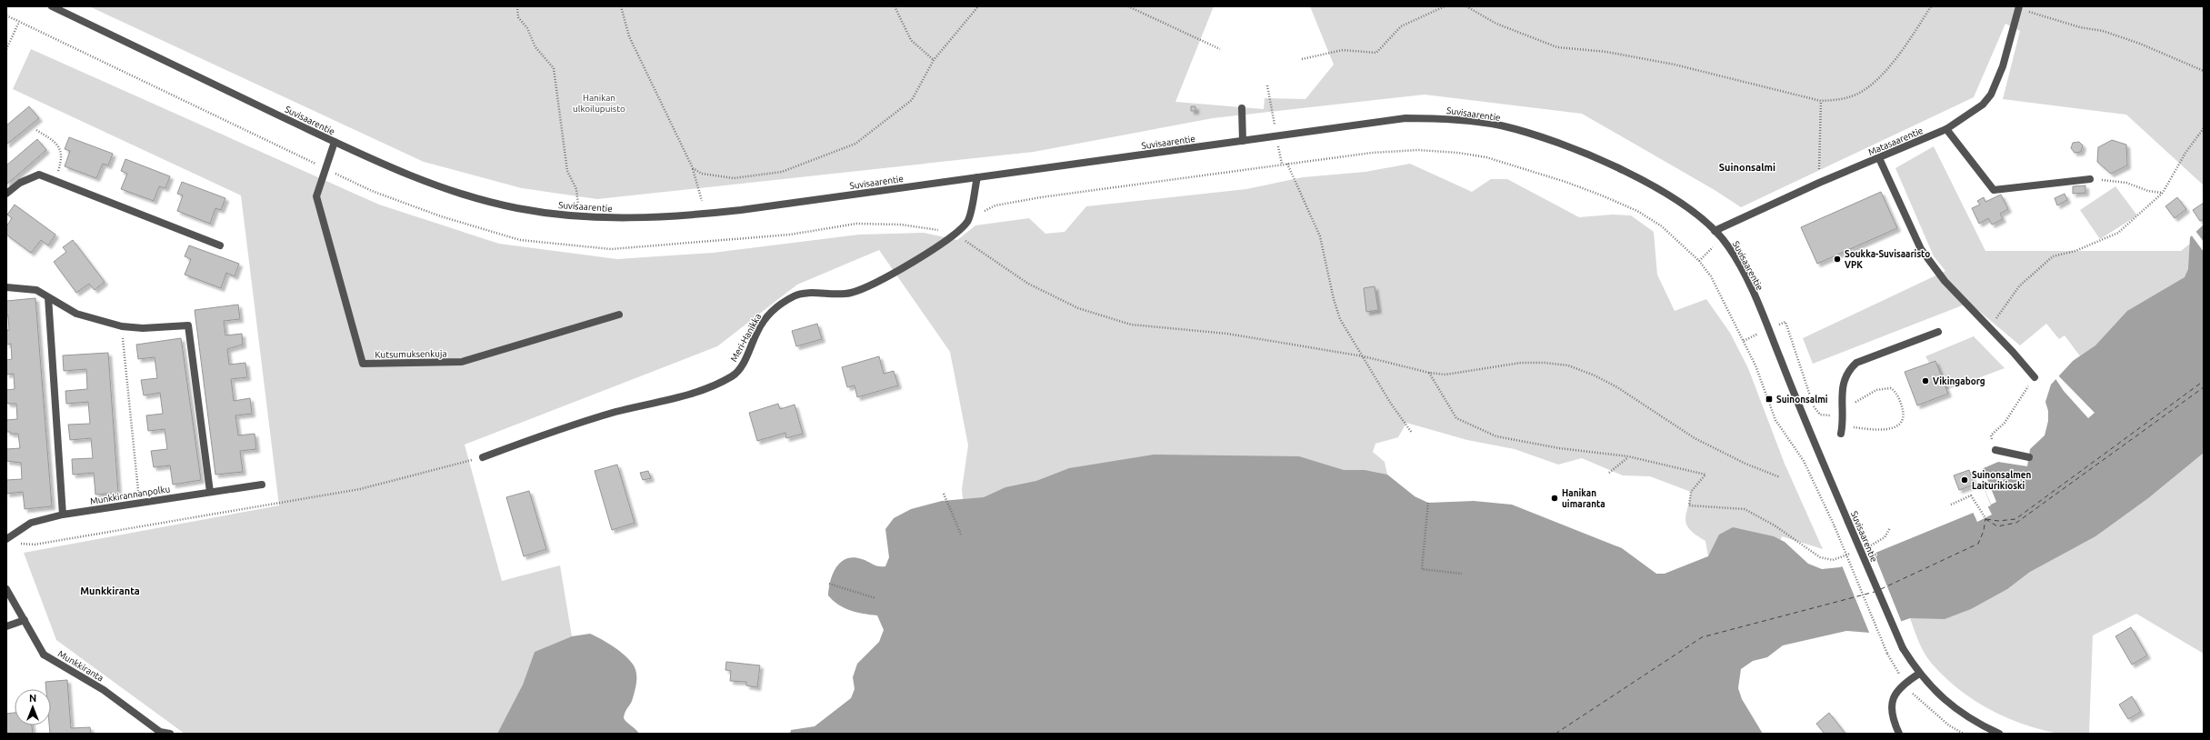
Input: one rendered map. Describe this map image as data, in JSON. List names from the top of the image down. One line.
{"streets":{"street":["Suvisaarentie","Matasaarentie","Meri-Hanikka","Kutsumuksenkuja","Munkkirannanpolku","Munkkiranta"]},"crossings":[["Suvisaarentie","Matasaarentie"],["Suvisaarentie","Kutsumuksenkuja"]],"districts":["Suinonsalmi","Munkkiranta"],"parks":["Hanikan ulkoilupuisto"],"places":{"other":["Soukka-Suvisaaristo VPK","Vikingaborg","Suinonsalmen Laiturikioski","Hanikan uimaranta"],"transit":["Suinonsalmi"]},"north":"top"}
